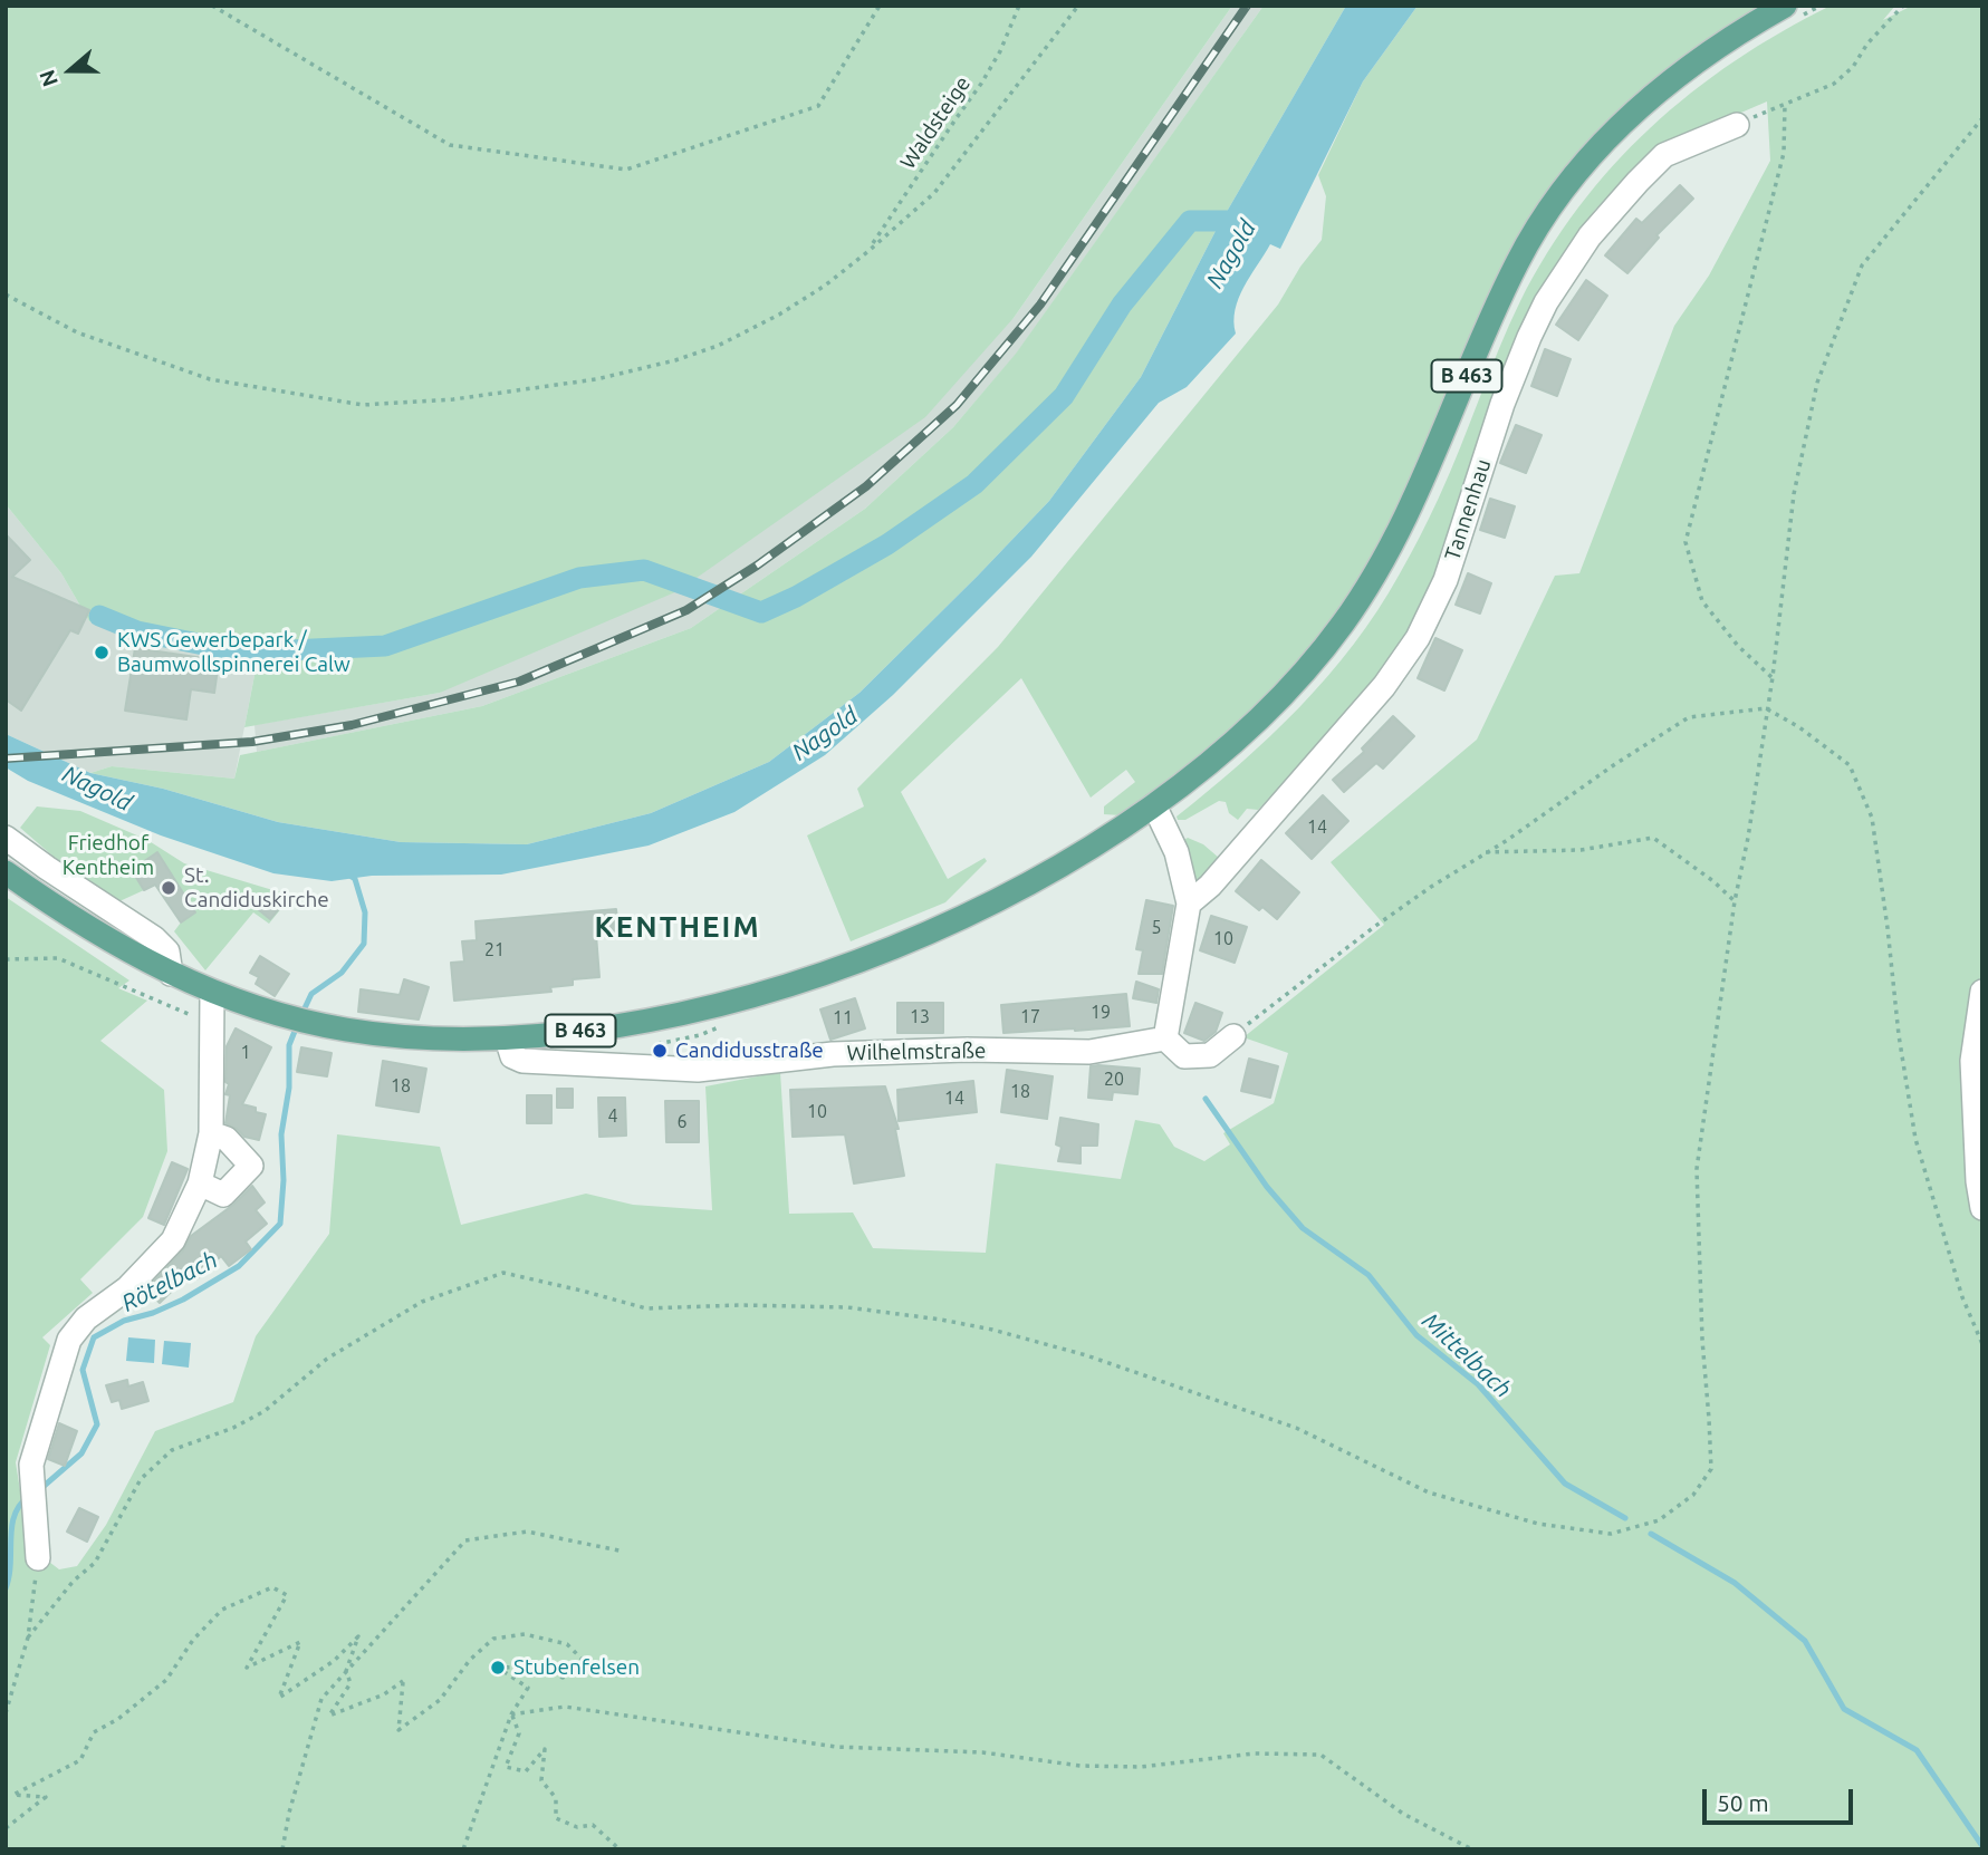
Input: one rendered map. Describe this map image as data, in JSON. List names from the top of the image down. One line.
{"streets":{"main road":["B 463"],"street":["Tannenhau","Wilhelmstraße"],"path":["Waldsteige"]},"crossings":[["B 463","Wilhelmstraße"]],"districts":["KENTHEIM"],"water":["Nagold","Rötelbach","Mittelbach"],"parks":["Friedhof Kentheim"],"places":["KWS Gewerbepark / Baumwollspinnerei Calw","St. Candiduskirche","Candidusstraße","Stubenfelsen"],"house_numbers":["14","5","10","21","19","13","17","11","1","20","18","18","14","10","4","6"],"scale_bar":"50 m","north":"left"}
